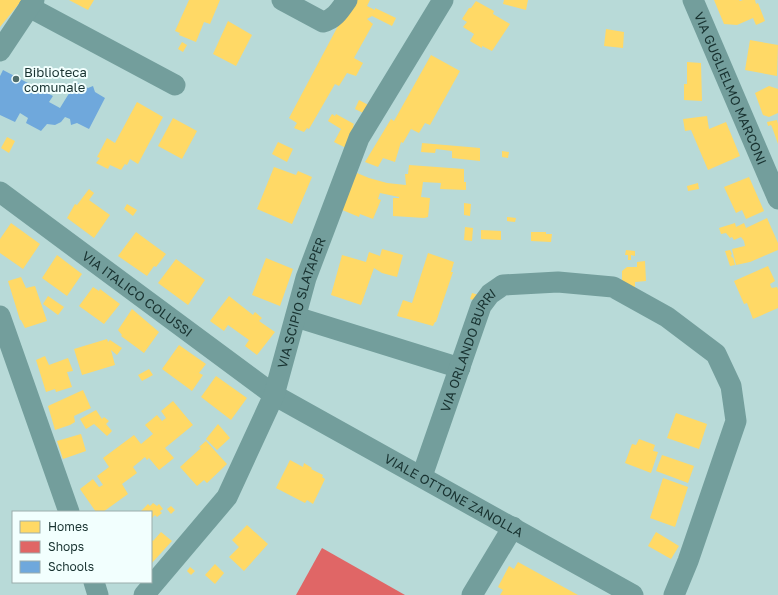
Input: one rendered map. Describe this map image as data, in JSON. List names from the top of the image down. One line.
{"streets":{"street":["VIA GUGLIELMO MARCONI","VIA ITALICO COLUSSI","VIA SCIPIO SLATAPER","VIA ORLANDO BURRI","VIALE OTTONE ZANOLLA"]},"crossings":[["VIA ITALICO COLUSSI","VIA SCIPIO SLATAPER"],["VIA ITALICO COLUSSI","VIALE OTTONE ZANOLLA"],["VIA SCIPIO SLATAPER","VIALE OTTONE ZANOLLA"],["VIA ORLANDO BURRI","VIALE OTTONE ZANOLLA"]],"places":["Biblioteca comunale"],"legend":["Homes","Shops","Schools"]}
